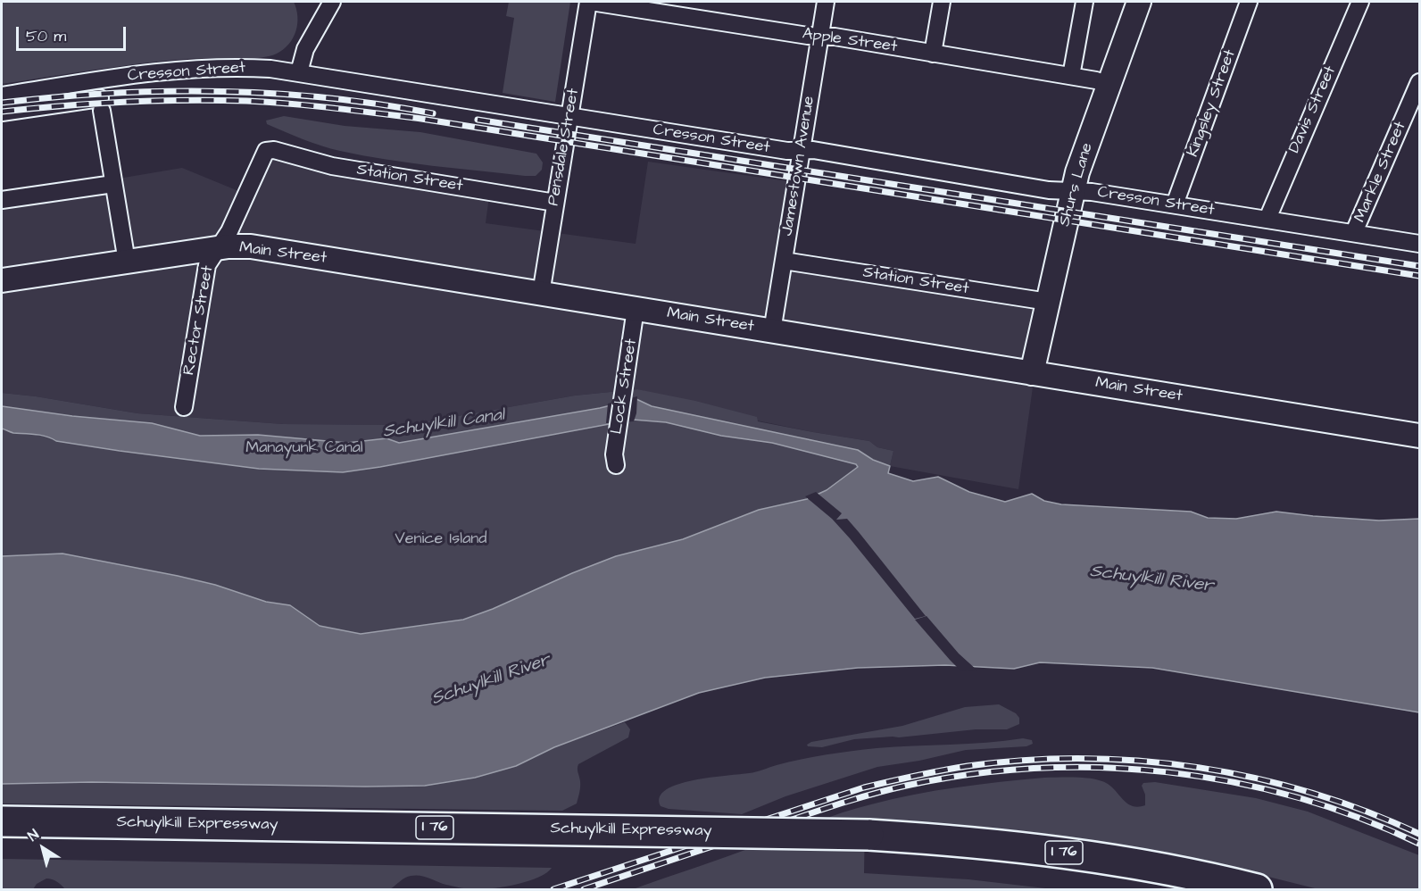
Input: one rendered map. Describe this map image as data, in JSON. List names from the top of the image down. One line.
{"streets":{"highway":["Schuylkill Expressway","I 76"],"street":["Apple Street","Cresson Street","Kingsley Street","Davis Street","Pensdale Street","Jamestown Avenue","Markle Street","Station Street","Shurs Lane","Main Street","Rector Street","Lock Street"]},"crossings":[["Apple Street","Pensdale Street"],["Apple Street","Jamestown Avenue"],["Apple Street","Shurs Lane"],["Cresson Street","Kingsley Street"],["Cresson Street","Davis Street"],["Cresson Street","Pensdale Street"],["Cresson Street","Jamestown Avenue"],["Cresson Street","Markle Street"],["Cresson Street","Shurs Lane"],["Pensdale Street","Station Street"],["Pensdale Street","Main Street"],["Jamestown Avenue","Station Street"],["Jamestown Avenue","Main Street"],["Station Street","Shurs Lane"],["Station Street","Rector Street"],["Shurs Lane","Main Street"],["Main Street","Rector Street"],["Main Street","Lock Street"]],"water":["Schuylkill Canal","Schuylkill River"],"parks":["Manayunk Canal","Venice Island"],"scale_bar":"50 m","north":"top left"}
